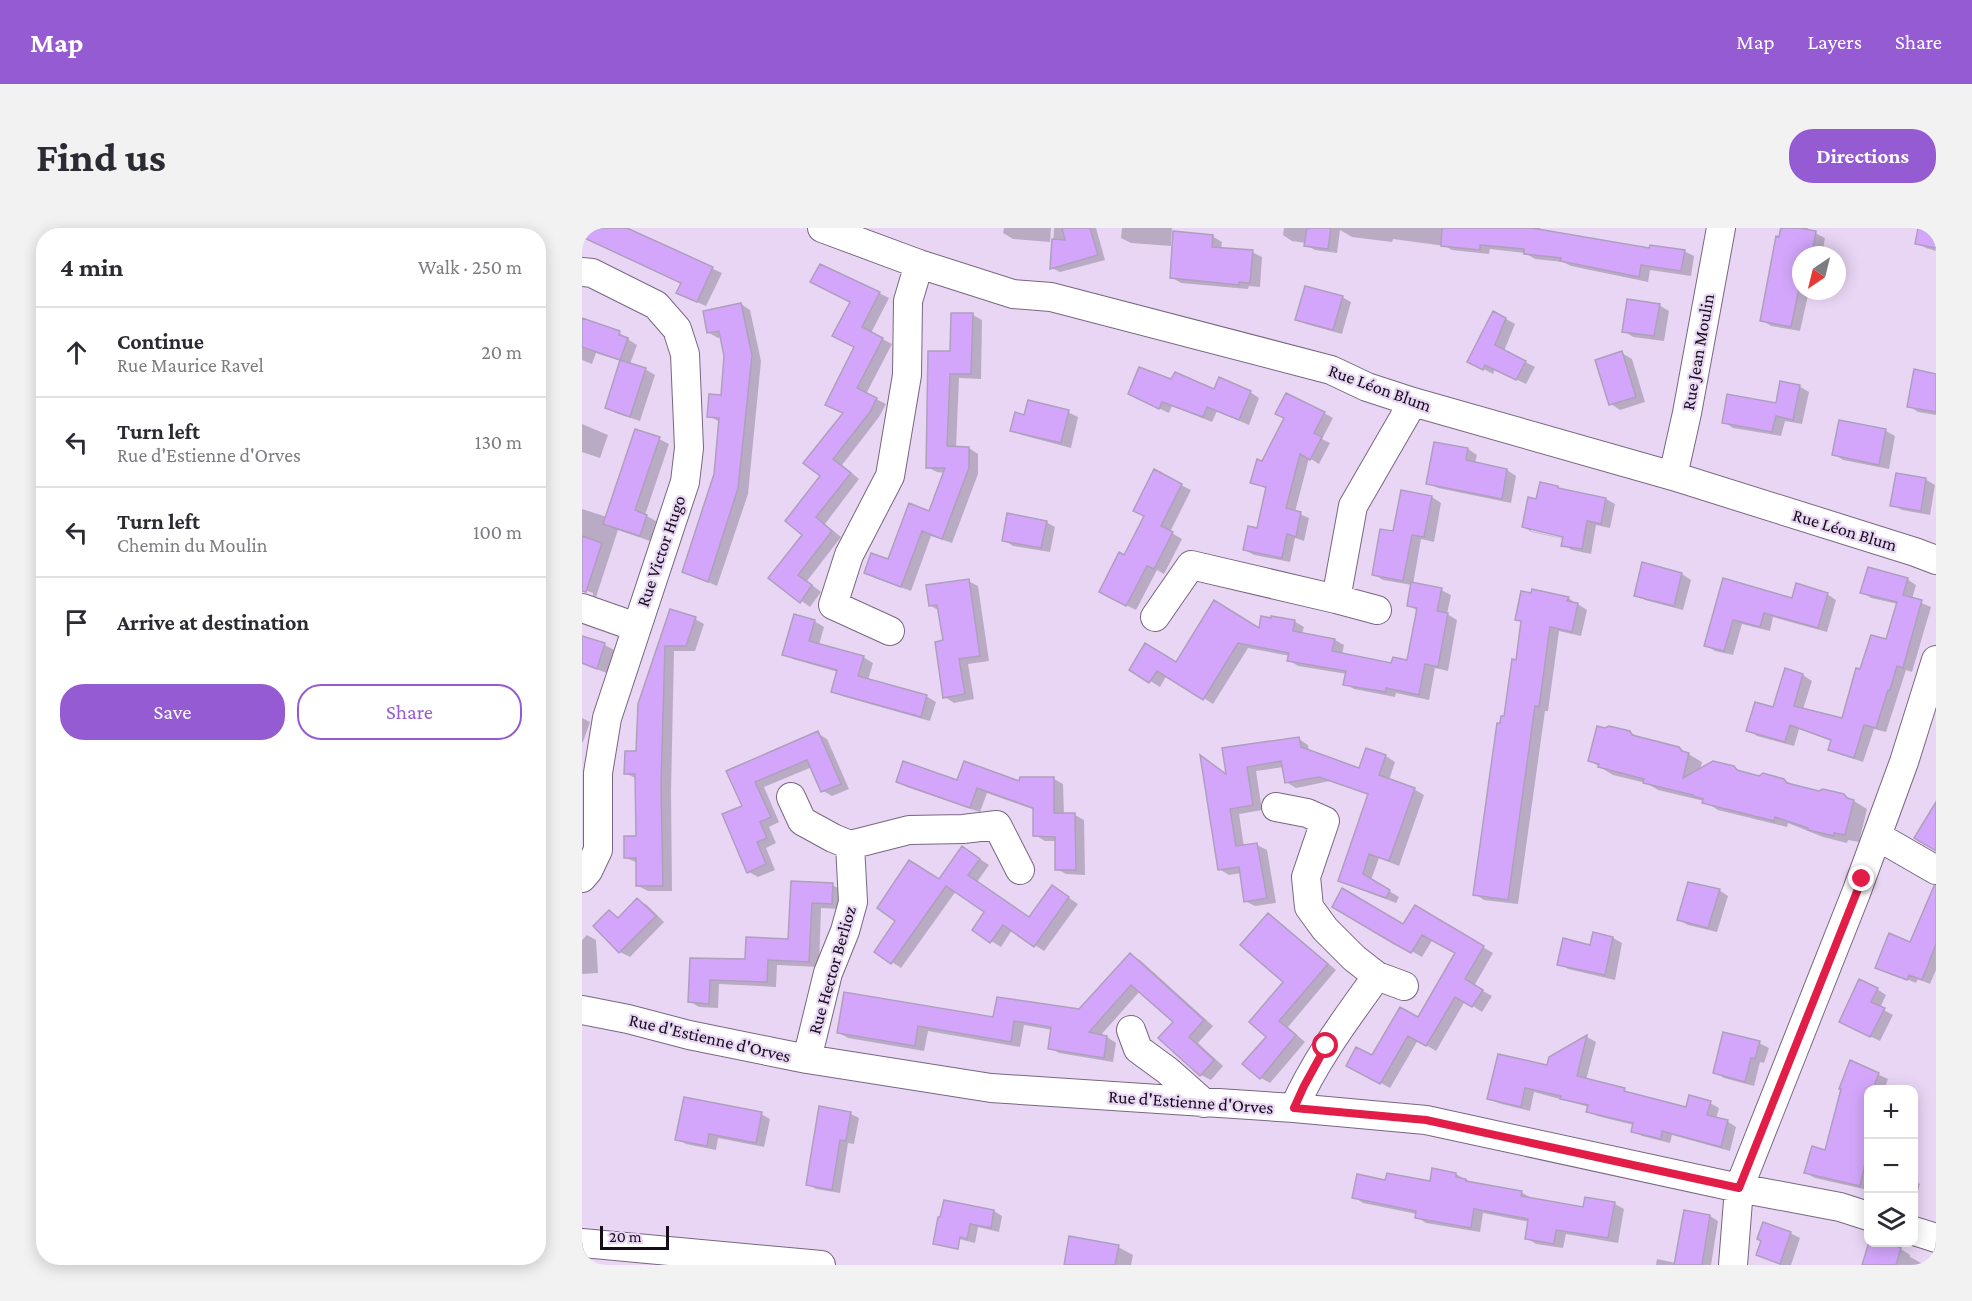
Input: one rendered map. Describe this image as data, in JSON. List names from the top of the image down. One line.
{"streets":{"street":["Rue Jean Moulin","Rue Léon Blum","Rue Victor Hugo","Rue Hector Berlioz","Rue d'Estienne d'Orves"]},"crossings":[["Rue Jean Moulin","Rue Léon Blum"],["Rue Hector Berlioz","Rue d'Estienne d'Orves"]],"scale_bar":"20 m","north":"bottom left","page":{"header":"Map","nav":["Map","Layers","Share"],"buttons":["Directions",["Save","Share"]],"title":"Find us","heading":["4 min","Walk · 250 m"],"list":[["Continue","Rue Maurice Ravel","20 m"],["Turn left","Rue d'Estienne d'Orves","130 m"],["Turn left","Chemin du Moulin","100 m"],"Arrive at destination"],"map_buttons":["+","−"],"scale":"20 m"}}
